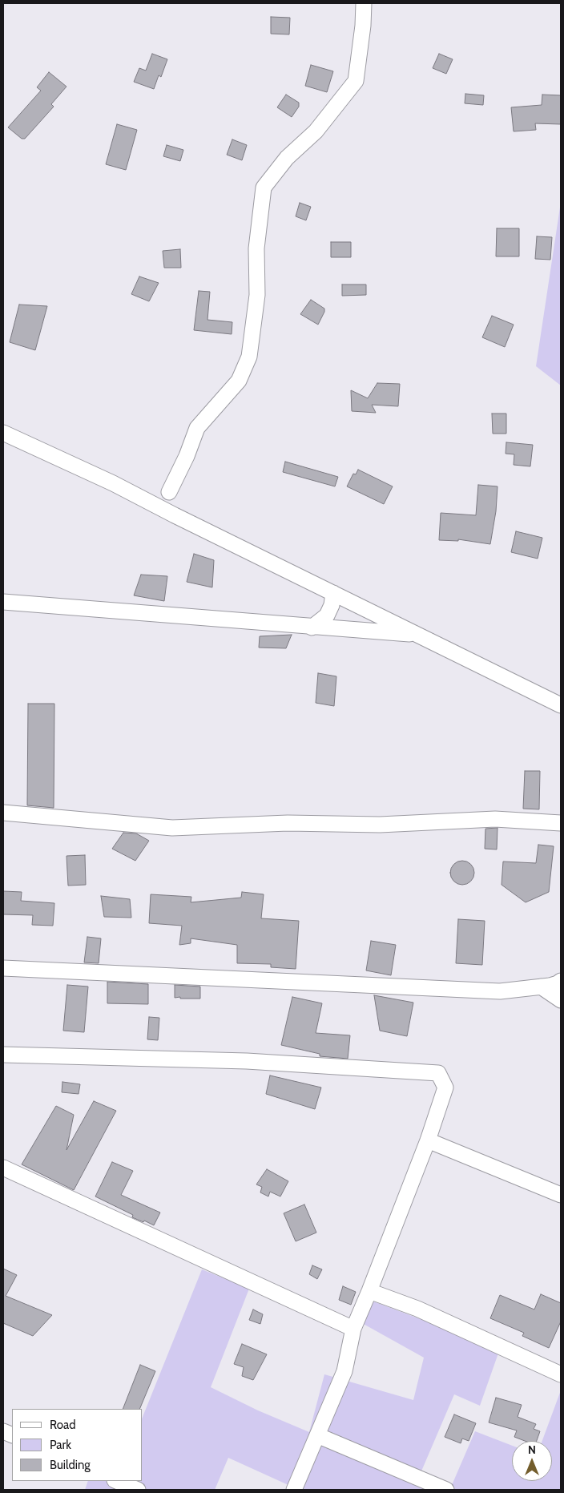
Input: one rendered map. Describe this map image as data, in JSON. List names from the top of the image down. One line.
{"legend":["Road","Park","Building"],"north":"top"}
